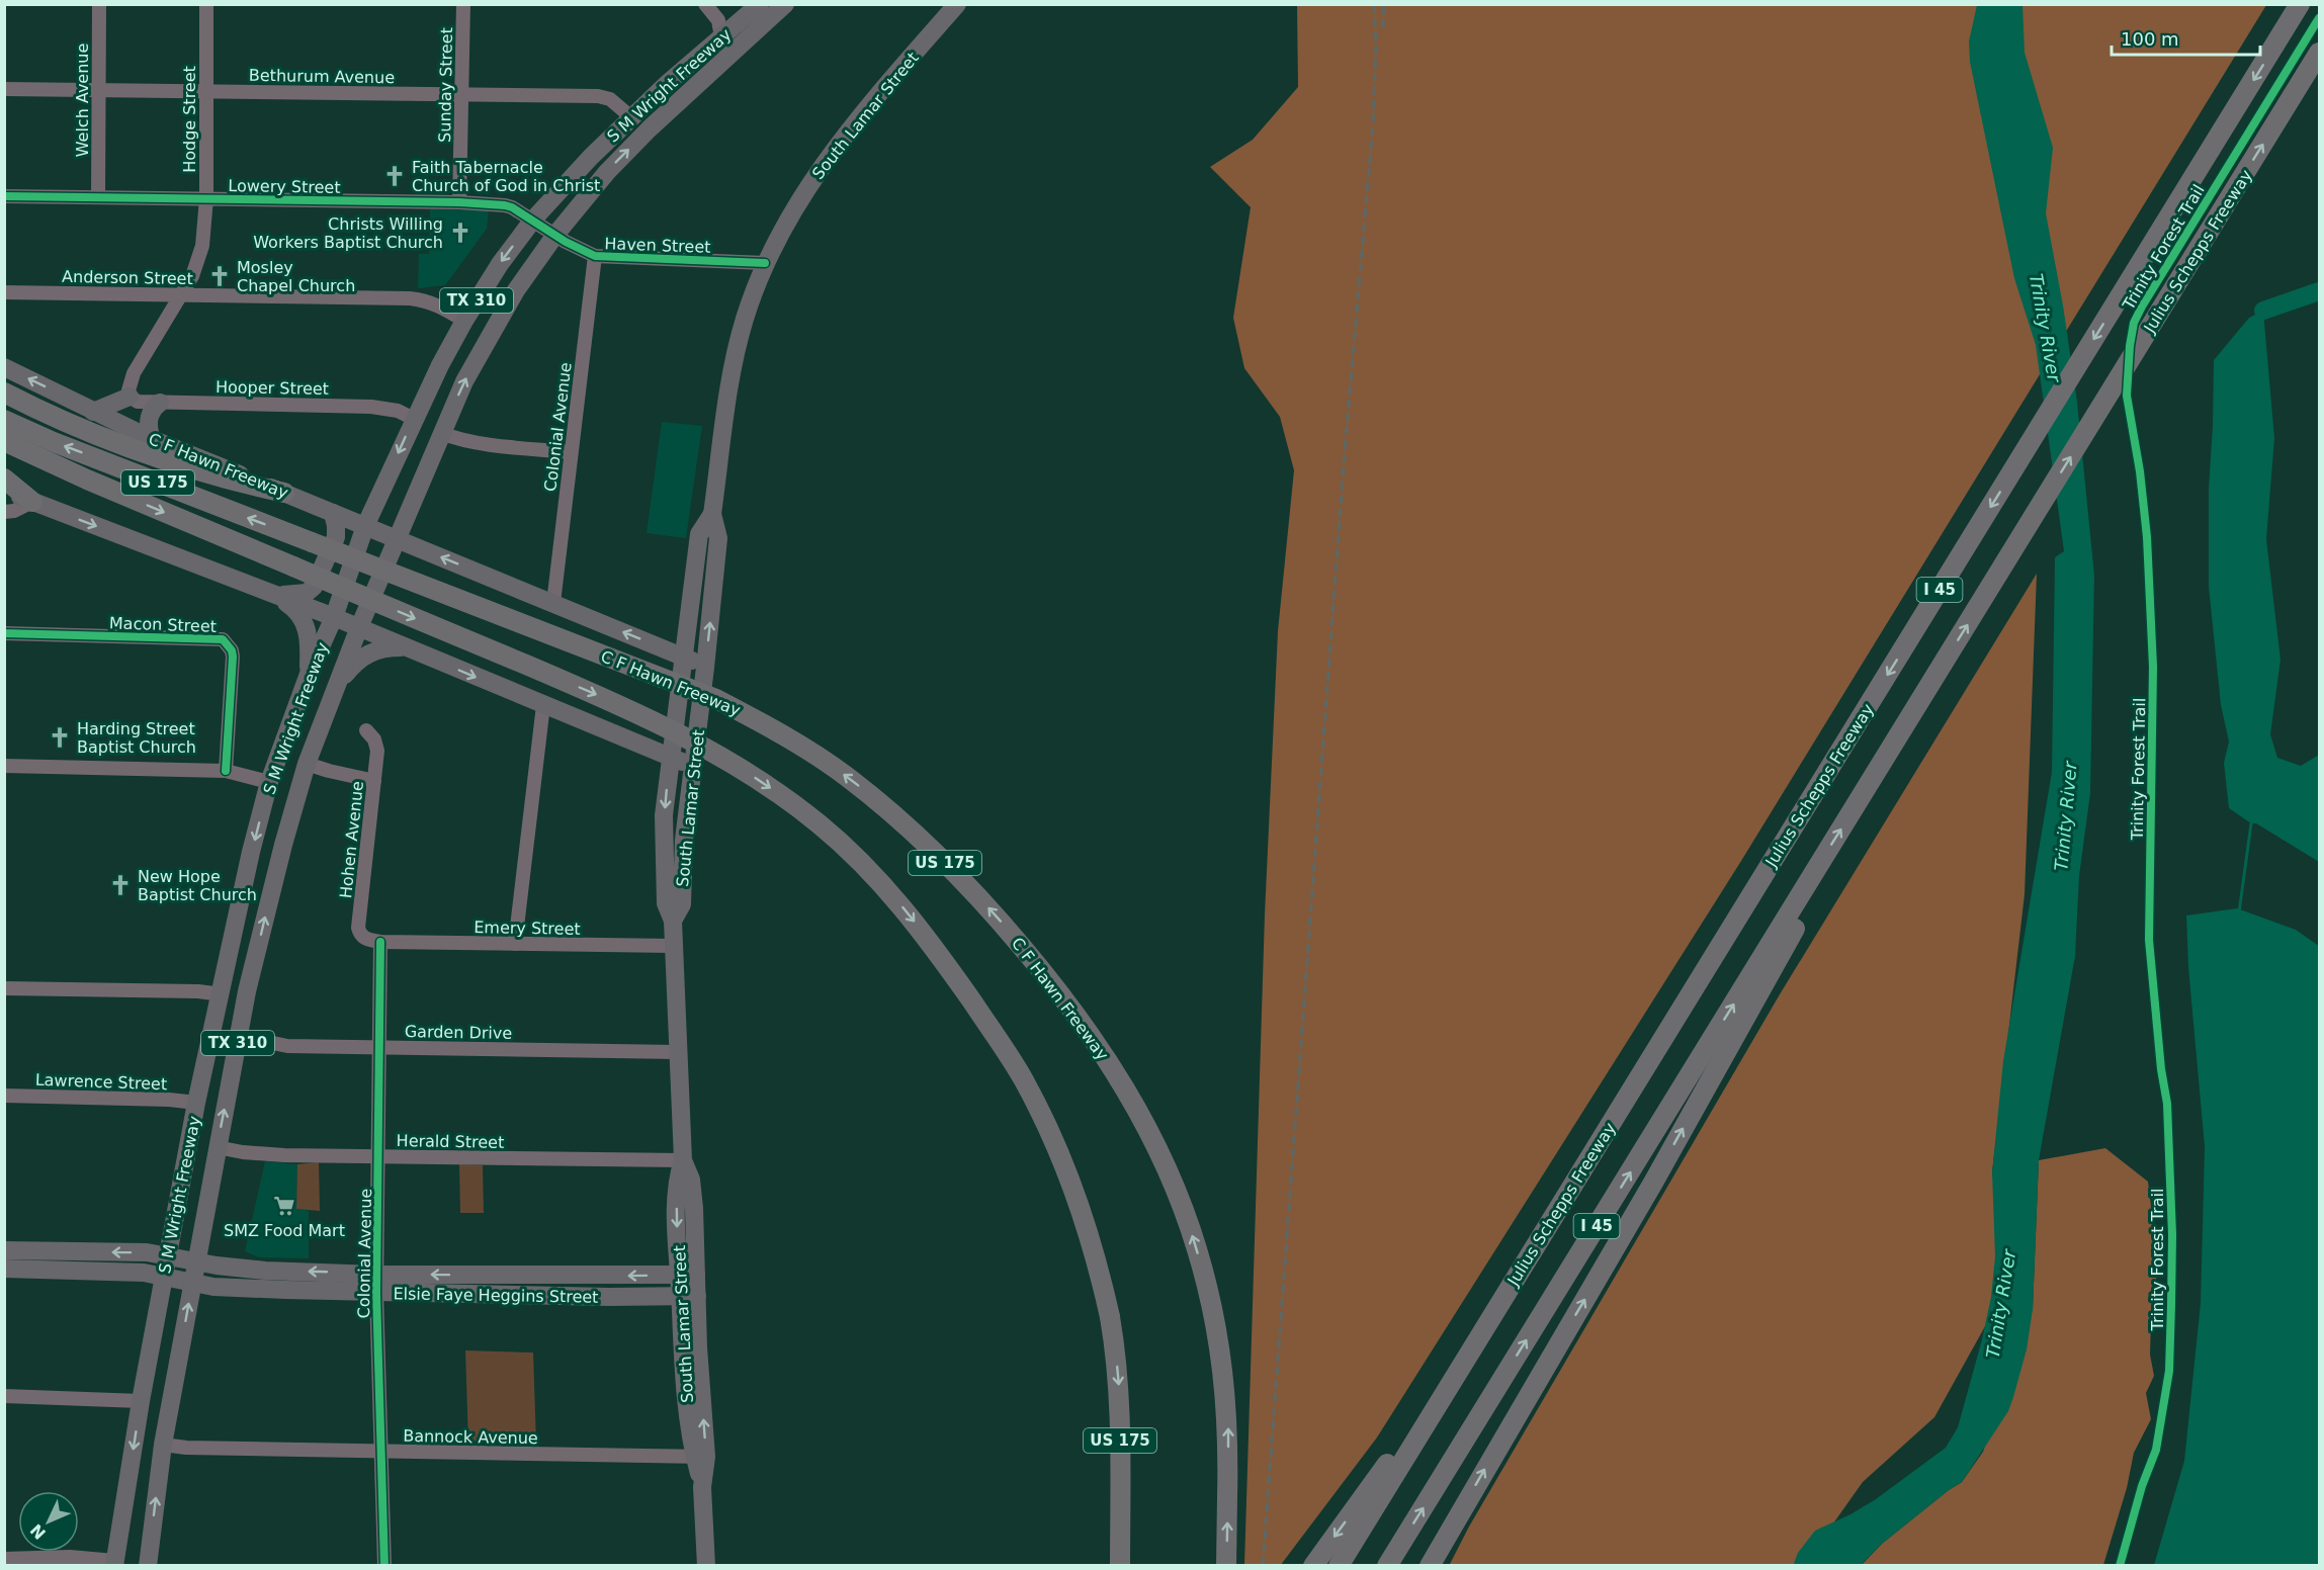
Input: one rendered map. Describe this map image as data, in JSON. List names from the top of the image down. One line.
{"streets":{"highway":["Julius Schepps Freeway","C F Hawn Freeway","US 175","I 45"],"main road":["S M Wright Freeway","South Lamar Street","TX 310","Elsie Faye Heggins Street"],"street":["Bethurum Avenue","Sunday Street","Welch Avenue","Hodge Street","Lowery Street","Haven Street","Anderson Street","Hooper Street","Colonial Avenue","Macon Street","Hohen Avenue","Emery Street","Garden Drive","Lawrence Street","Herald Street","Bannock Avenue"],"cycle path":["Trinity Forest Trail"]},"crossings":[["Bethurum Avenue","Sunday Street"],["Bethurum Avenue","S M Wright Freeway"],["Bethurum Avenue","Welch Avenue"],["Bethurum Avenue","Hodge Street"],["Sunday Street","Lowery Street"],["S M Wright Freeway","Lowery Street"],["S M Wright Freeway","Haven Street"],["S M Wright Freeway","Anderson Street"],["S M Wright Freeway","Hooper Street"],["S M Wright Freeway","C F Hawn Freeway"],["S M Wright Freeway","Garden Drive"],["S M Wright Freeway","Lawrence Street"],["S M Wright Freeway","Herald Street"],["S M Wright Freeway","Elsie Faye Heggins Street"],["S M Wright Freeway","Bannock Avenue"],["Welch Avenue","Lowery Street"],["South Lamar Street","Haven Street"],["South Lamar Street","C F Hawn Freeway"],["South Lamar Street","Emery Street"],["South Lamar Street","Garden Drive"],["South Lamar Street","Herald Street"],["South Lamar Street","Elsie Faye Heggins Street"],["South Lamar Street","Bannock Avenue"],["Hodge Street","Lowery Street"],["Hodge Street","Anderson Street"],["Hodge Street","Hooper Street"],["Lowery Street","Haven Street"],["Haven Street","Colonial Avenue"],["Colonial Avenue","C F Hawn Freeway"],["Colonial Avenue","Hohen Avenue"],["Colonial Avenue","Emery Street"],["Colonial Avenue","Garden Drive"],["Colonial Avenue","Herald Street"],["Colonial Avenue","Elsie Faye Heggins Street"],["Colonial Avenue","Bannock Avenue"],["Hohen Avenue","Emery Street"]],"water":["Trinity River"],"places":{"church":["Faith Tabernacle Church of God in Christ","Christs Willing Workers Baptist Church","Mosley Chapel Church","Harding Street Baptist Church","New Hope Baptist Church"],"supermarket":["SMZ Food Mart"]},"scale_bar":"100 m","north":"bottom left"}
